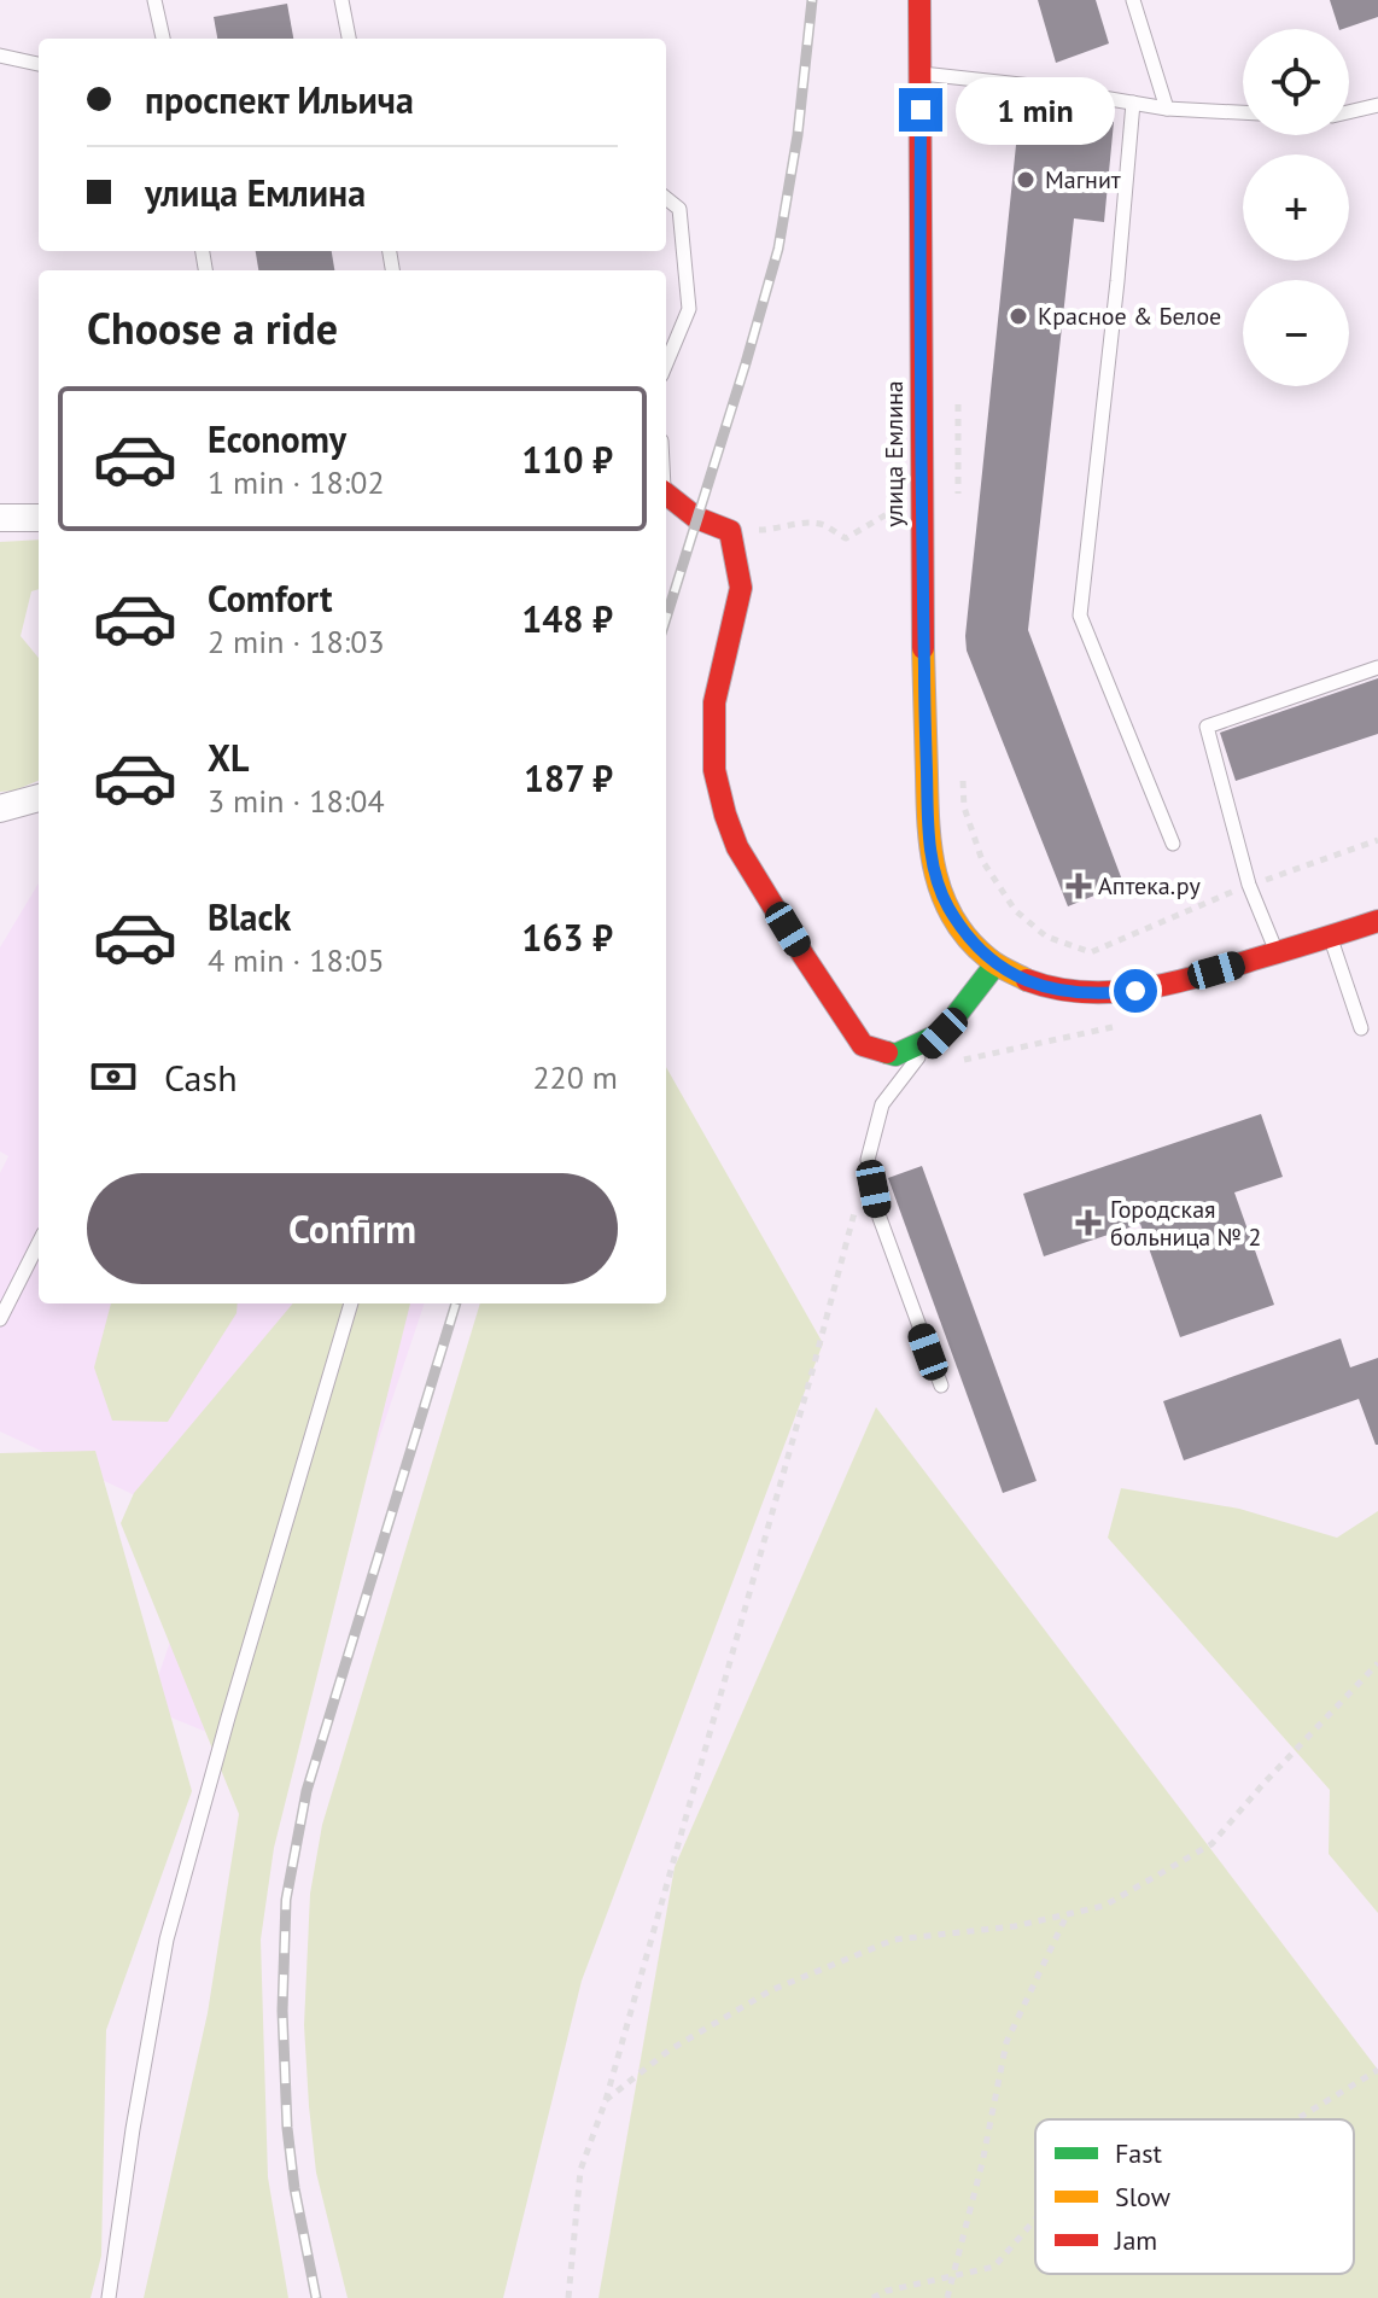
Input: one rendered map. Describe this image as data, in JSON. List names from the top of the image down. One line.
{"streets":{"street":["улица Емлина"]},"places":{"other":["Магнит","Красное & Белое"],"health":["Аптека.ру","Городская больница № 2"]},"legend":["Fast","Slow","Jam"],"page":{"map_buttons":["+","−"],"banner":["проспект Ильича","улица Емлина"],"bubble":"1 min","heading":"Choose a ride","list":[{"name":"Economy","note":"1 min · 18:02","value":"110 ₽"},{"name":"Comfort","note":"2 min · 18:03","value":"148 ₽"},{"name":"XL","note":"3 min · 18:04","value":"187 ₽"},{"name":"Black","note":"4 min · 18:05","value":"163 ₽"}],"pay":["Cash","220 m"],"buttons":"Confirm"}}
